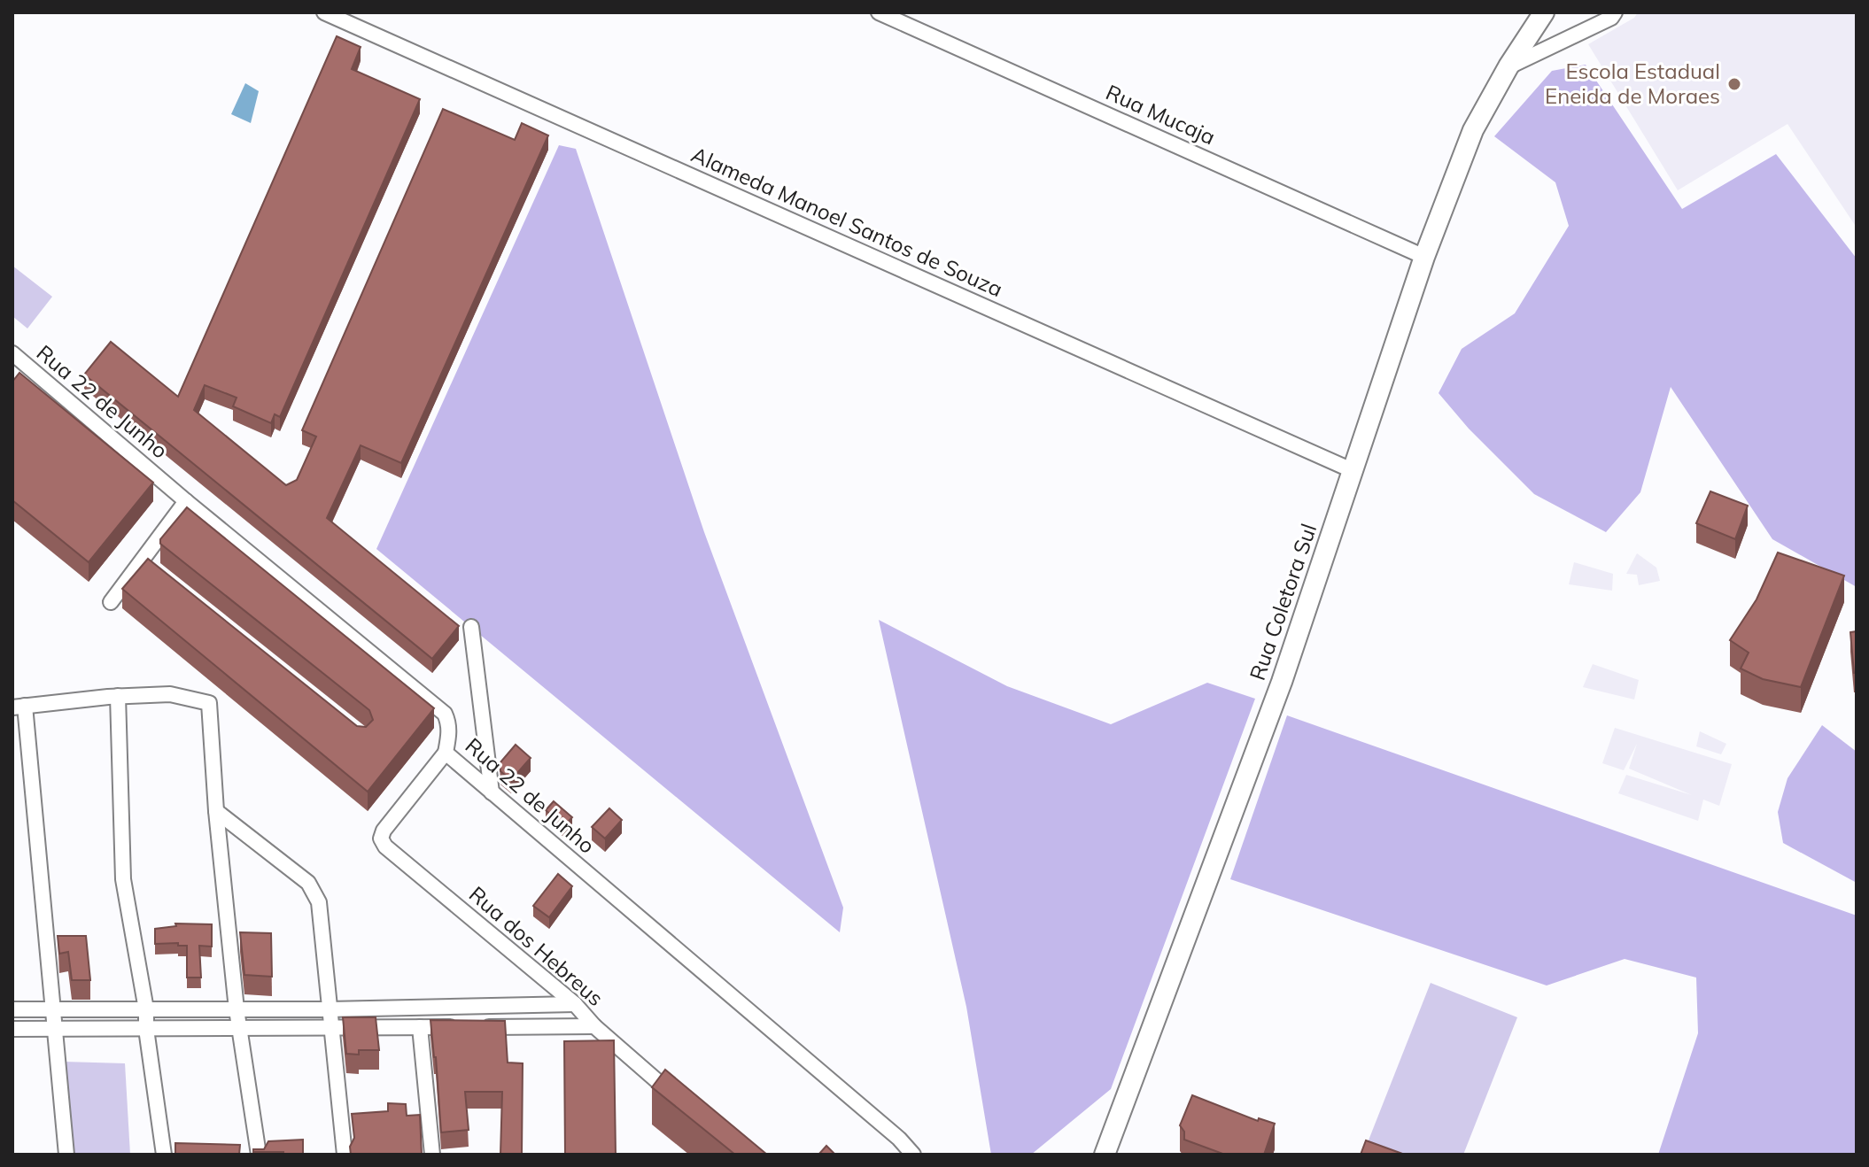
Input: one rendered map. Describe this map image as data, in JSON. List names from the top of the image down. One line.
{"streets":{"street":["Rua Mucaja","Alameda Manoel Santos de Souza","Rua 22 de Junho","Rua Coletora Sul","Rua dos Hebreus"]},"crossings":[["Rua Mucaja","Rua Coletora Sul"],["Alameda Manoel Santos de Souza","Rua Coletora Sul"],["Rua 22 de Junho","Rua dos Hebreus"]],"places":["Escola Estadual Eneida de Moraes"]}
